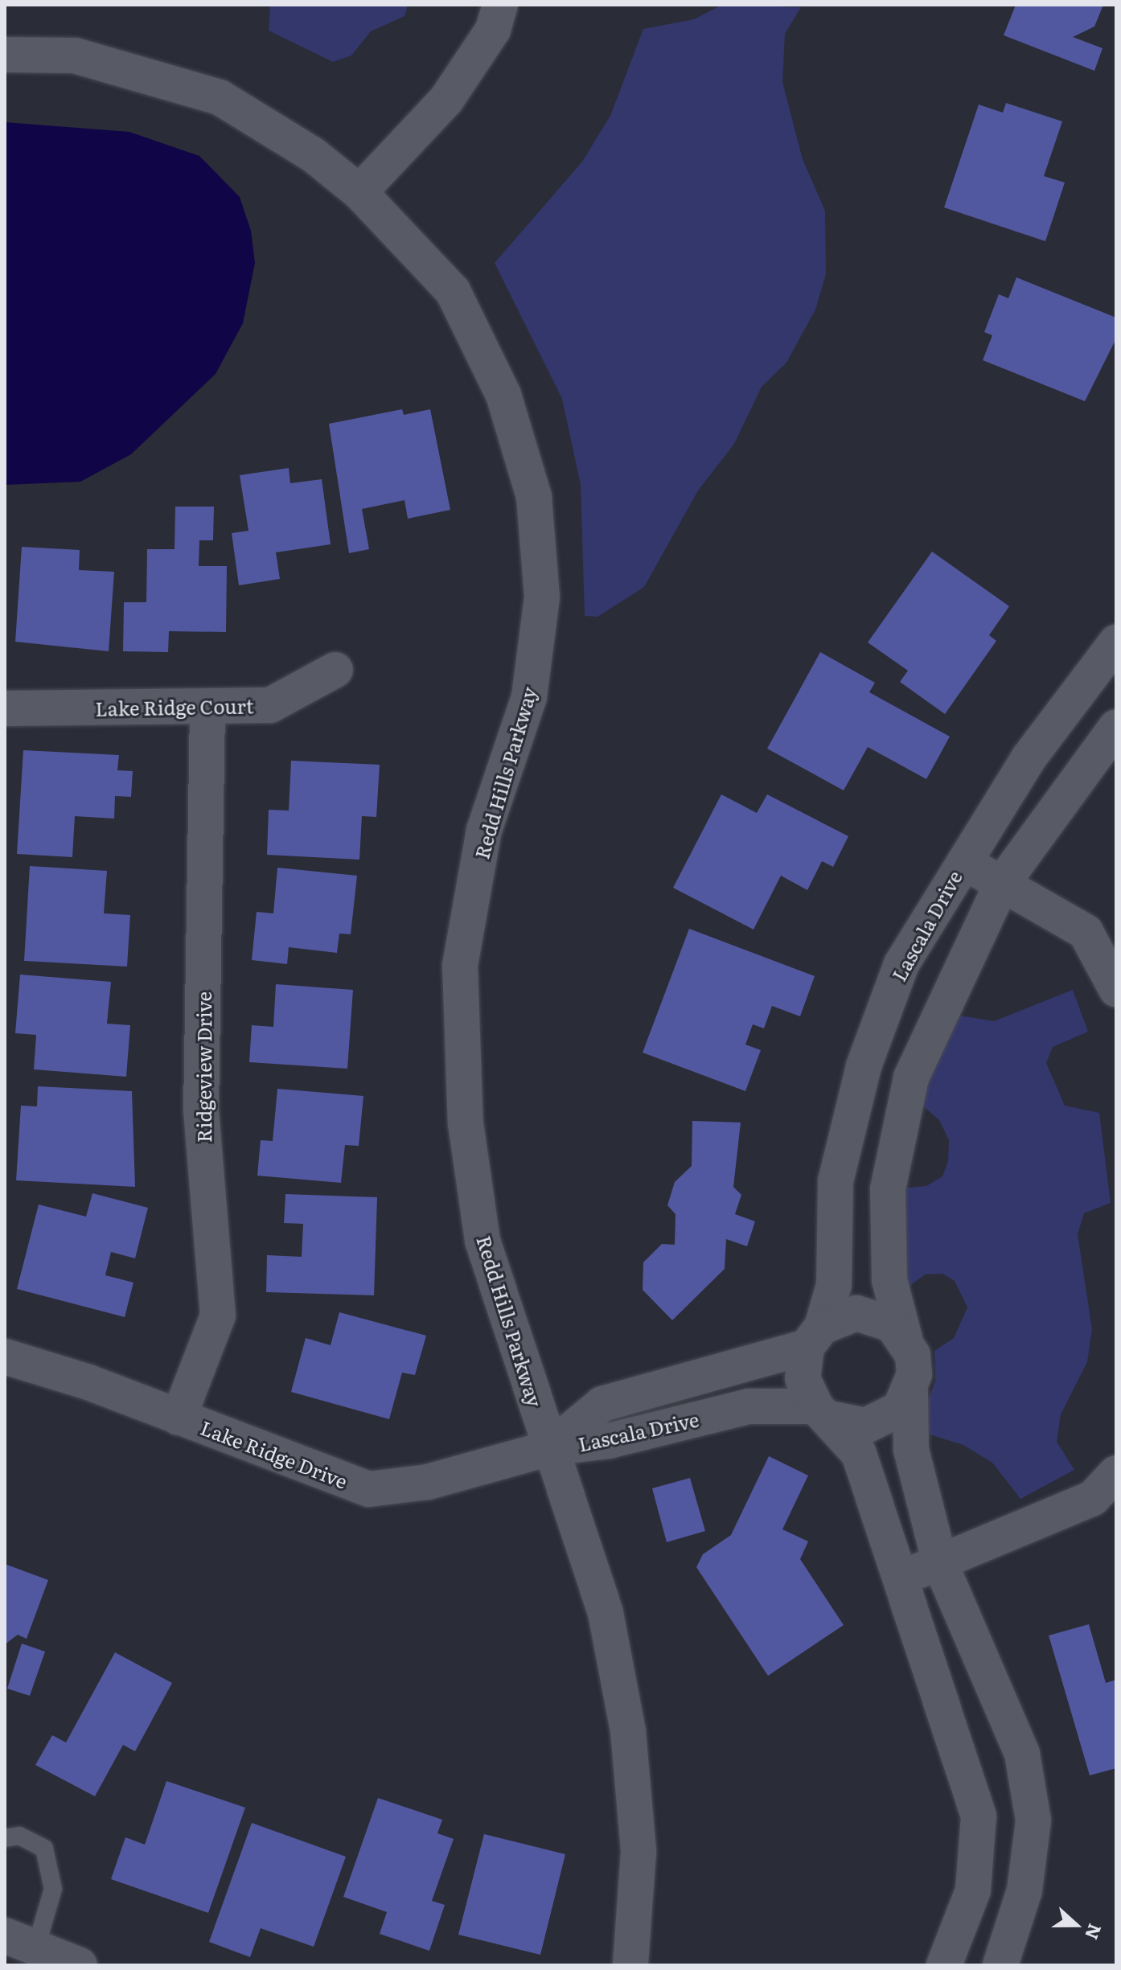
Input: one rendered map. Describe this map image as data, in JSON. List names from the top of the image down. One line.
{"streets":{"street":["Lake Ridge Court","Redd Hills Parkway","Lascala Drive","Ridgeview Drive","Lake Ridge Drive"]},"crossings":[["Lake Ridge Court","Ridgeview Drive"],["Redd Hills Parkway","Lascala Drive"],["Redd Hills Parkway","Lake Ridge Drive"],["Lascala Drive","Lake Ridge Drive"],["Ridgeview Drive","Lake Ridge Drive"]],"north":"right"}
